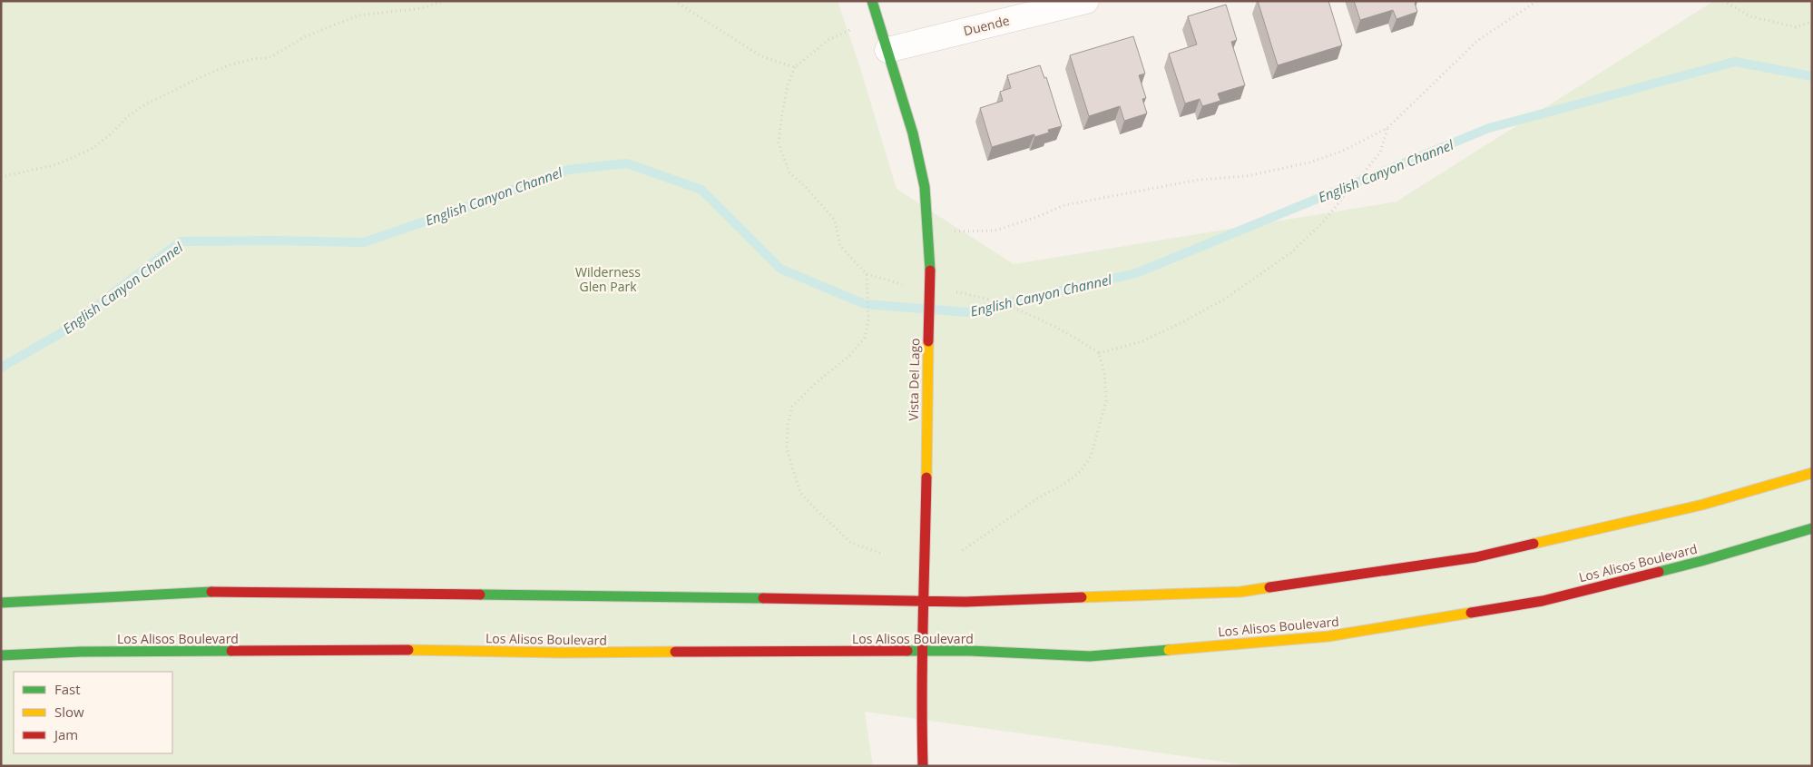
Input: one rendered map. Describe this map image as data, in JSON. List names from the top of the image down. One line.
{"streets":{"main road":["Vista Del Lago","Los Alisos Boulevard"],"street":["Duende"]},"crossings":[["Duende","Vista Del Lago"],["Vista Del Lago","Los Alisos Boulevard"]],"water":["English Canyon Channel"],"parks":["Wilderness Glen Park"],"legend":["Fast","Slow","Jam"]}
